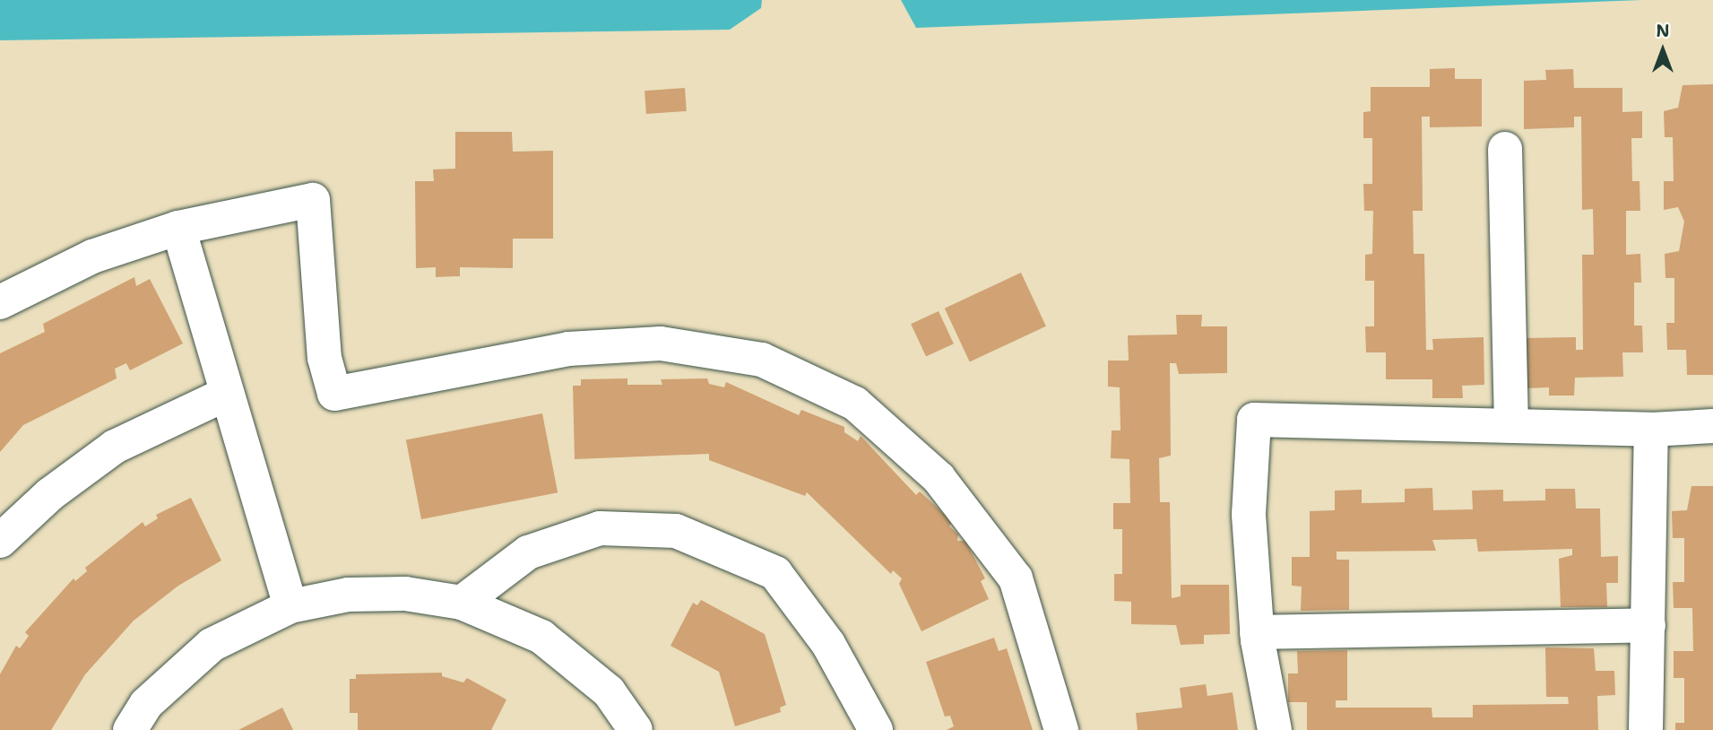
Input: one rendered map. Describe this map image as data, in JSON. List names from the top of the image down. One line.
{"north":"top"}
